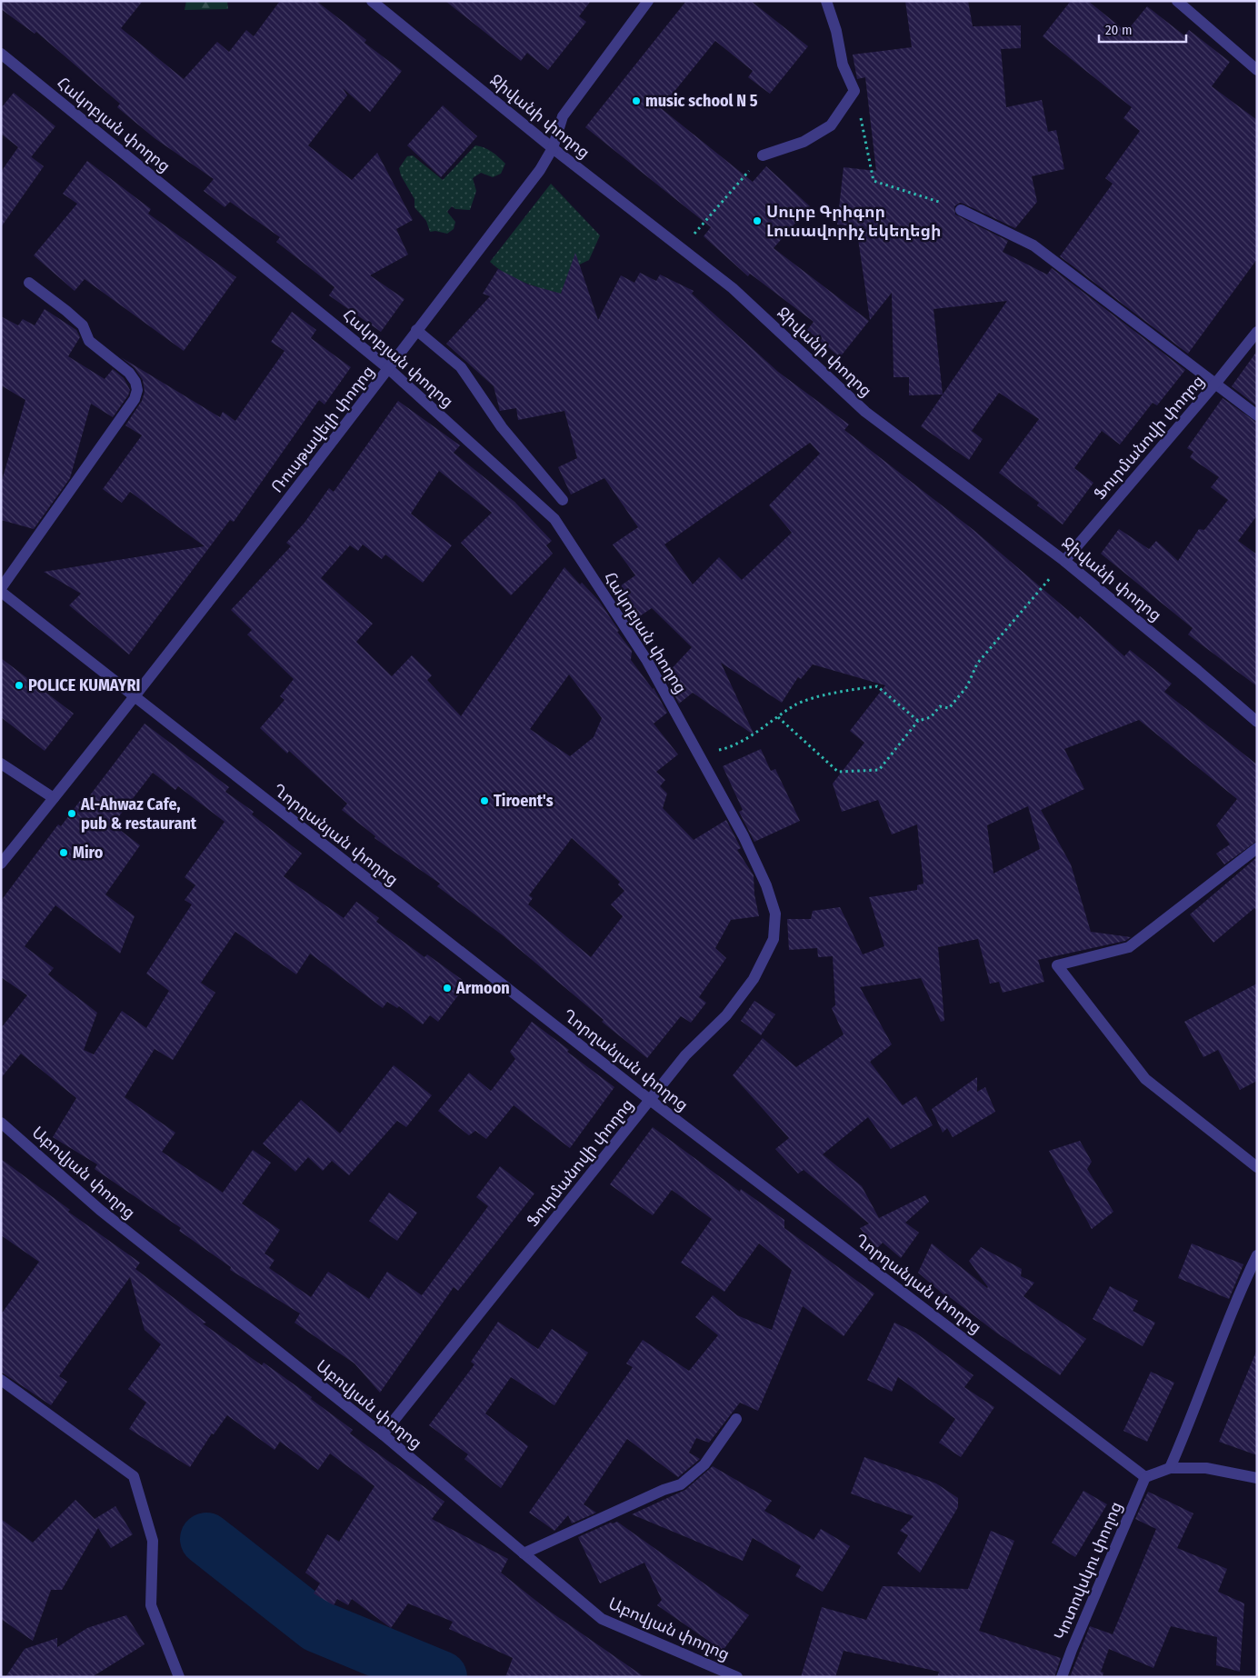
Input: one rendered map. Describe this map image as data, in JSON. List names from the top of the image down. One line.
{"streets":{"street":["Ջիվանի փողոց","Հակոբյան փողոց","Ռուսթավելի փողոց","Ֆուրմանովի փողոց","Ղորղանյան փողոց","Աբովյան փողոց","Կոտովսկու փողոց"]},"crossings":[["Ջիվանի փողոց","Ռուսթավելի փողոց"],["Ջիվանի փողոց","Ֆուրմանովի փողոց"],["Հակոբյան փողոց","Ռուսթավելի փողոց"],["Հակոբյան փողոց","Ֆուրմանովի փողոց"],["Ռուսթավելի փողոց","Ղորղանյան փողոց"],["Ֆուրմանովի փողոց","Ղորղանյան փողոց"],["Ֆուրմանովի փողոց","Աբովյան փողոց"],["Ղորղանյան փողոց","Կոտովսկու փողոց"]],"places":["music school N 5","Սուրբ Գրիգոր Լուսավորիչ եկեղեցի","POLICE KUMAYRI","Tiroent's","Al-Ahwaz Cafe, pub & restaurant","Miro","Armoon"],"scale_bar":"20 m"}
